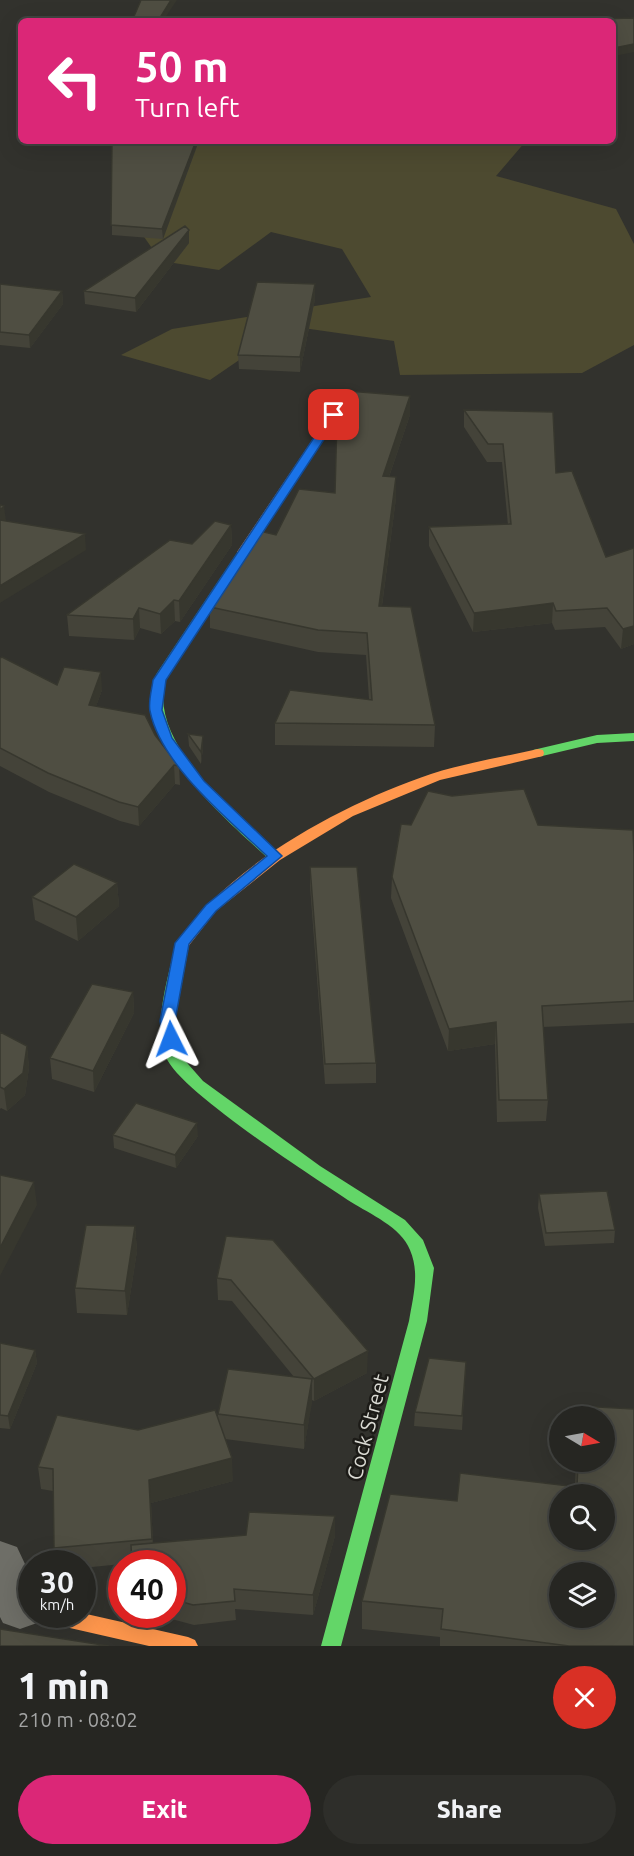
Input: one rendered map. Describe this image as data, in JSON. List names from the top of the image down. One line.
{"streets":{"street":["Cock Street"]},"north":"right","page":{"turn":["50 m","Turn left"],"speed":"30 km/h","limit":"40","heading":["1 min","210 m · 08:02"],"buttons":["Exit","Share"]}}
